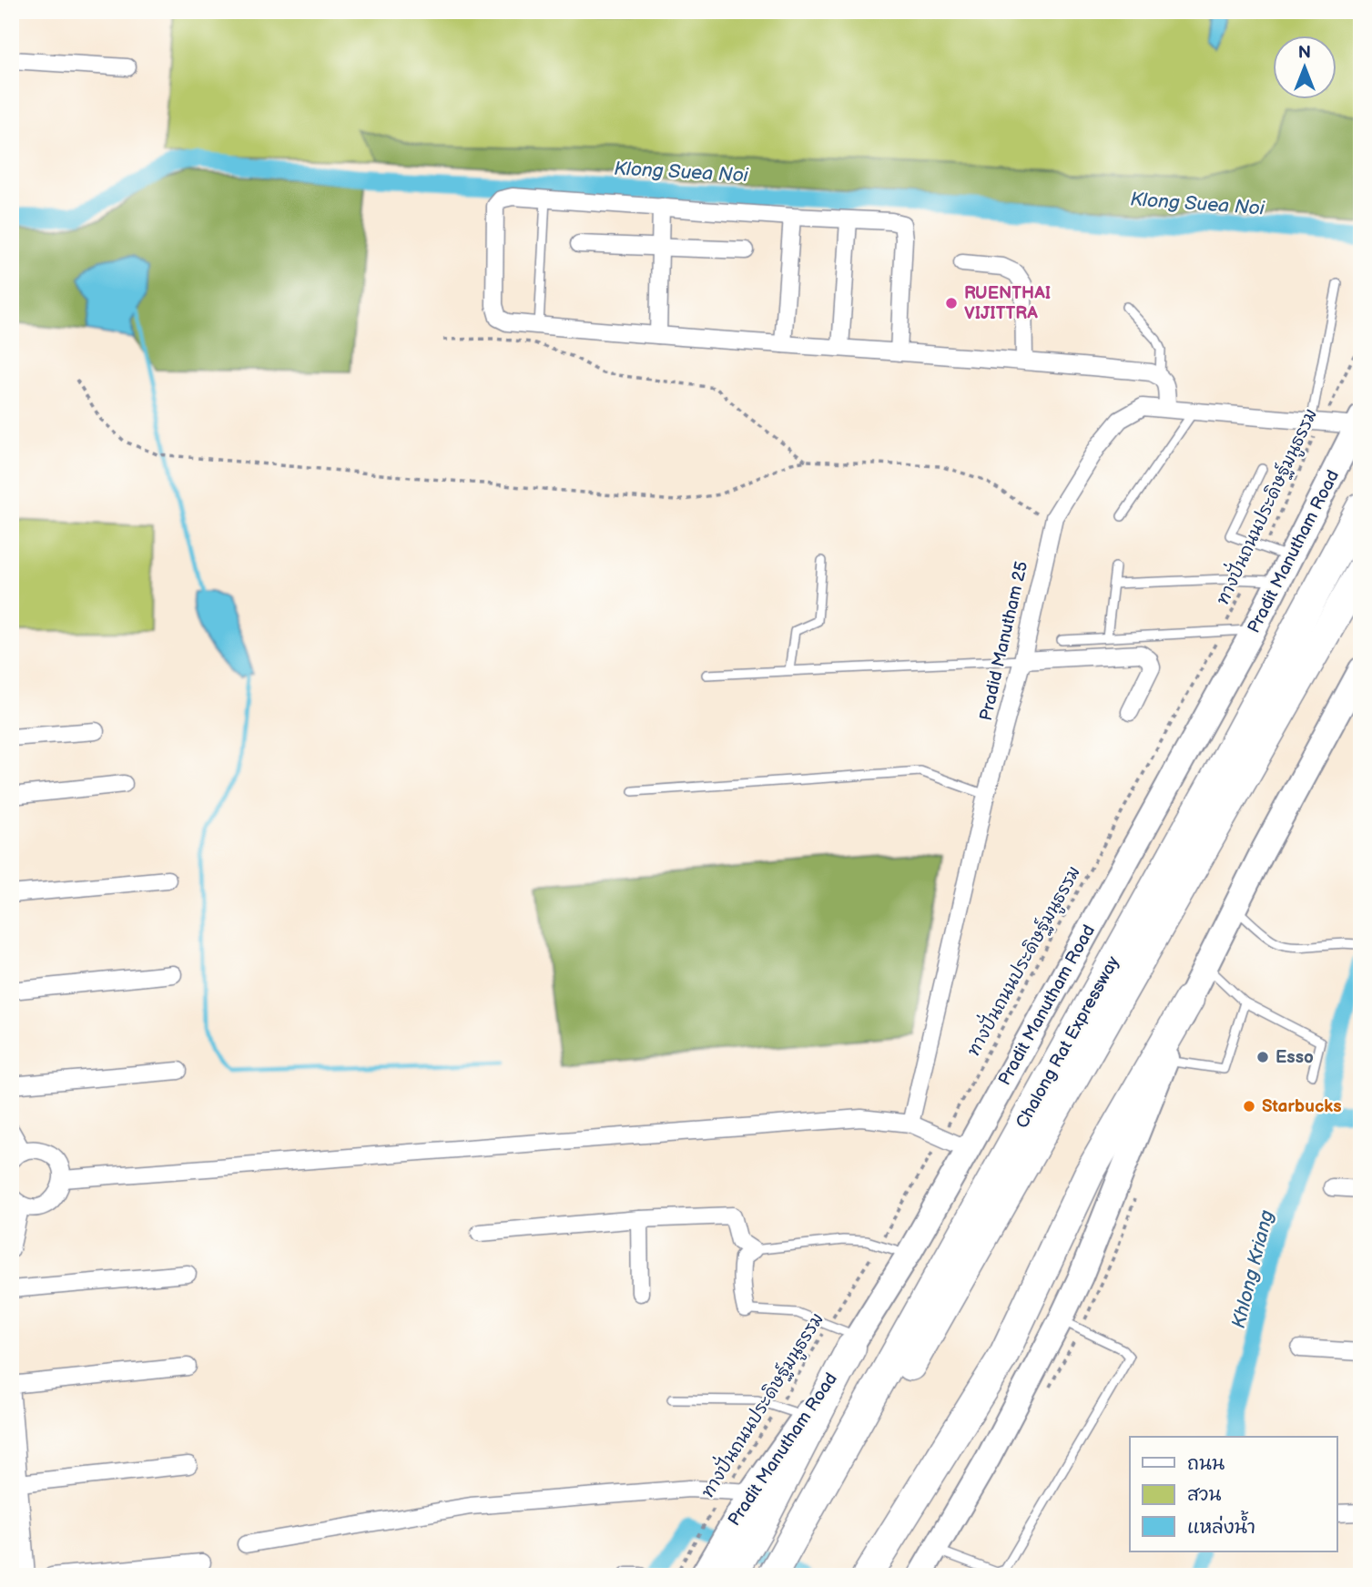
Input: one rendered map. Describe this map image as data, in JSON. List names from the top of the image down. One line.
{"streets":{"highway":["Chalong Rat Expressway"],"main road":["Pradit Manutham Road"],"street":["Pradid Manutham 25"],"path":["ทางปั่นถนนประดิษฐ์มนูธรรม"]},"crossings":[["ทางปั่นถนนประดิษฐ์มนูธรรม","Pradid Manutham 25"],["Pradit Manutham Road","Pradid Manutham 25"]],"water":["Klong Suea Noi","Khlong Kriang"],"places":["RUENTHAI VIJITTRA","Esso","Starbucks"],"legend":["ถนน","สวน","แหล่งน้ำ"],"north":"top"}
